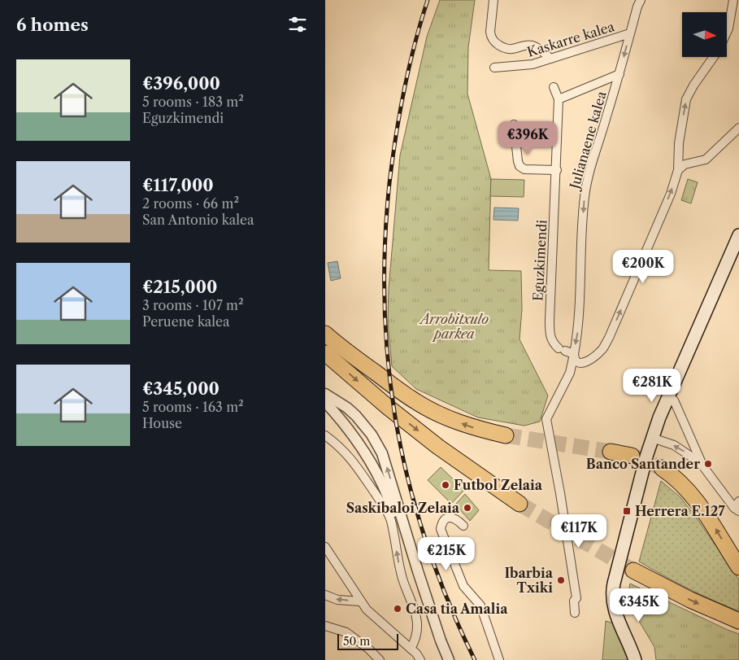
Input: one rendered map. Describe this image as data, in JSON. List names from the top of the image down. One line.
{"streets":{"street":["Kaskarre kalea","Julianaene kalea","Eguzkimendi"]},"crossings":[["Kaskarre kalea","Julianaene kalea"],["Julianaene kalea","Eguzkimendi"]],"parks":["Arrobitxulo parkea"],"places":{"other":["Banco Santander","Futbol Zelaia","Saskibaloi Zelaia","Ibarbia Txiki","Casa tia Amalia"],"transit":["Herrera E.127"]},"scale_bar":"50 m","north":"right","page":{"heading":"6 homes","list":[{"name":"€396,000","note":"5 rooms · 183 m² · Eguzkimendi"},{"name":"€117,000","note":"2 rooms · 66 m² · San Antonio kalea"},{"name":"€215,000","note":"3 rooms · 107 m² · Peruene kalea"},{"name":"€345,000","note":"5 rooms · 163 m² · House"}],"price":["€396K","€200K","€281K","€117K","€215K","€345K"],"scale":"50 m"}}
